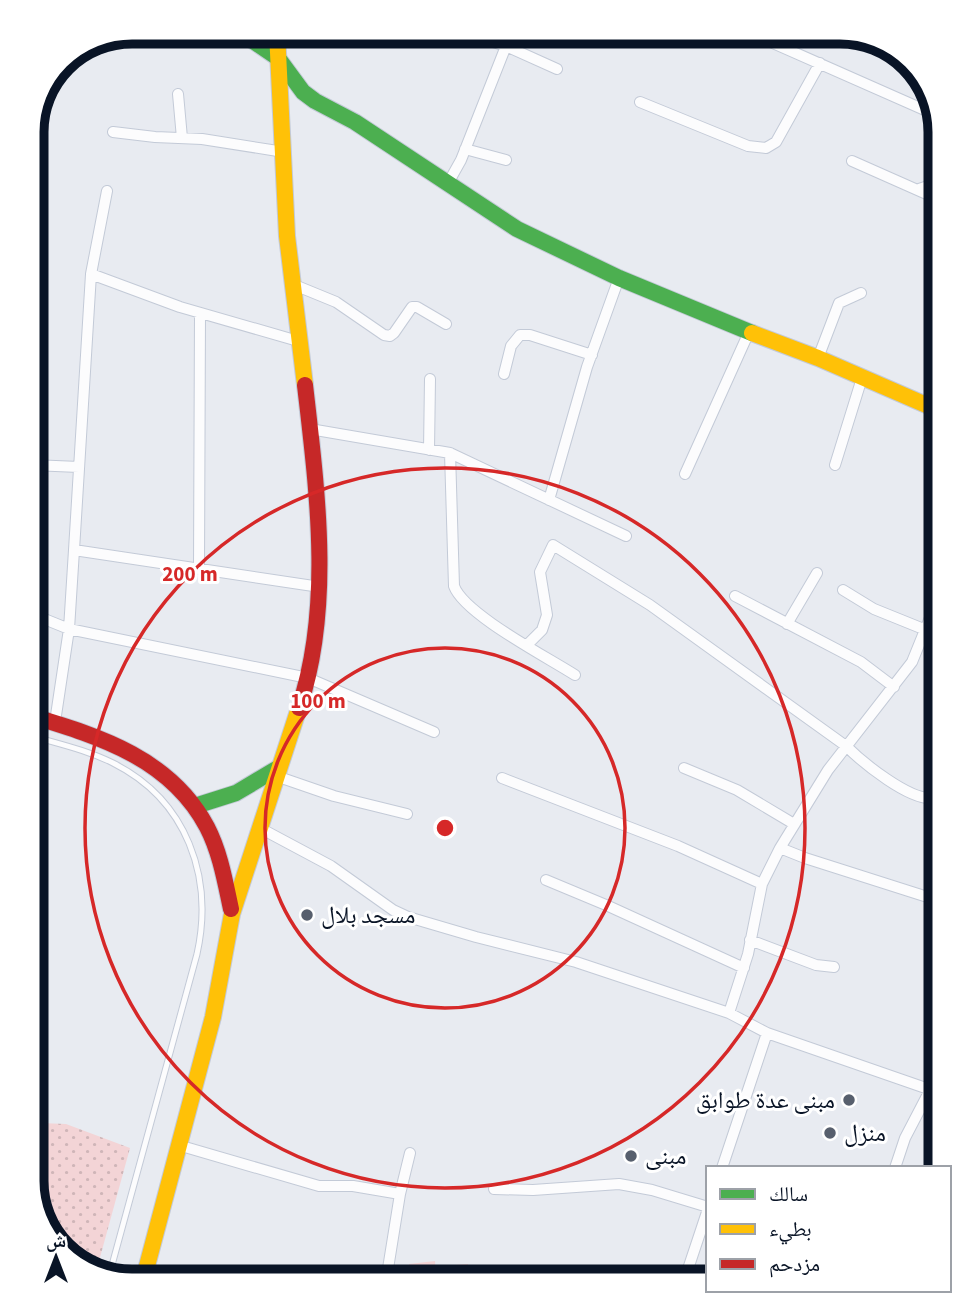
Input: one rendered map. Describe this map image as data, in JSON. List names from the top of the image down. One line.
{"places":["مسجد بلال","مبنى عدة طوابق","منزل","مبنى"],"legend":["سالك","بطيء","مزدحم"],"north":"top","rings":["200 m","100 m"]}
